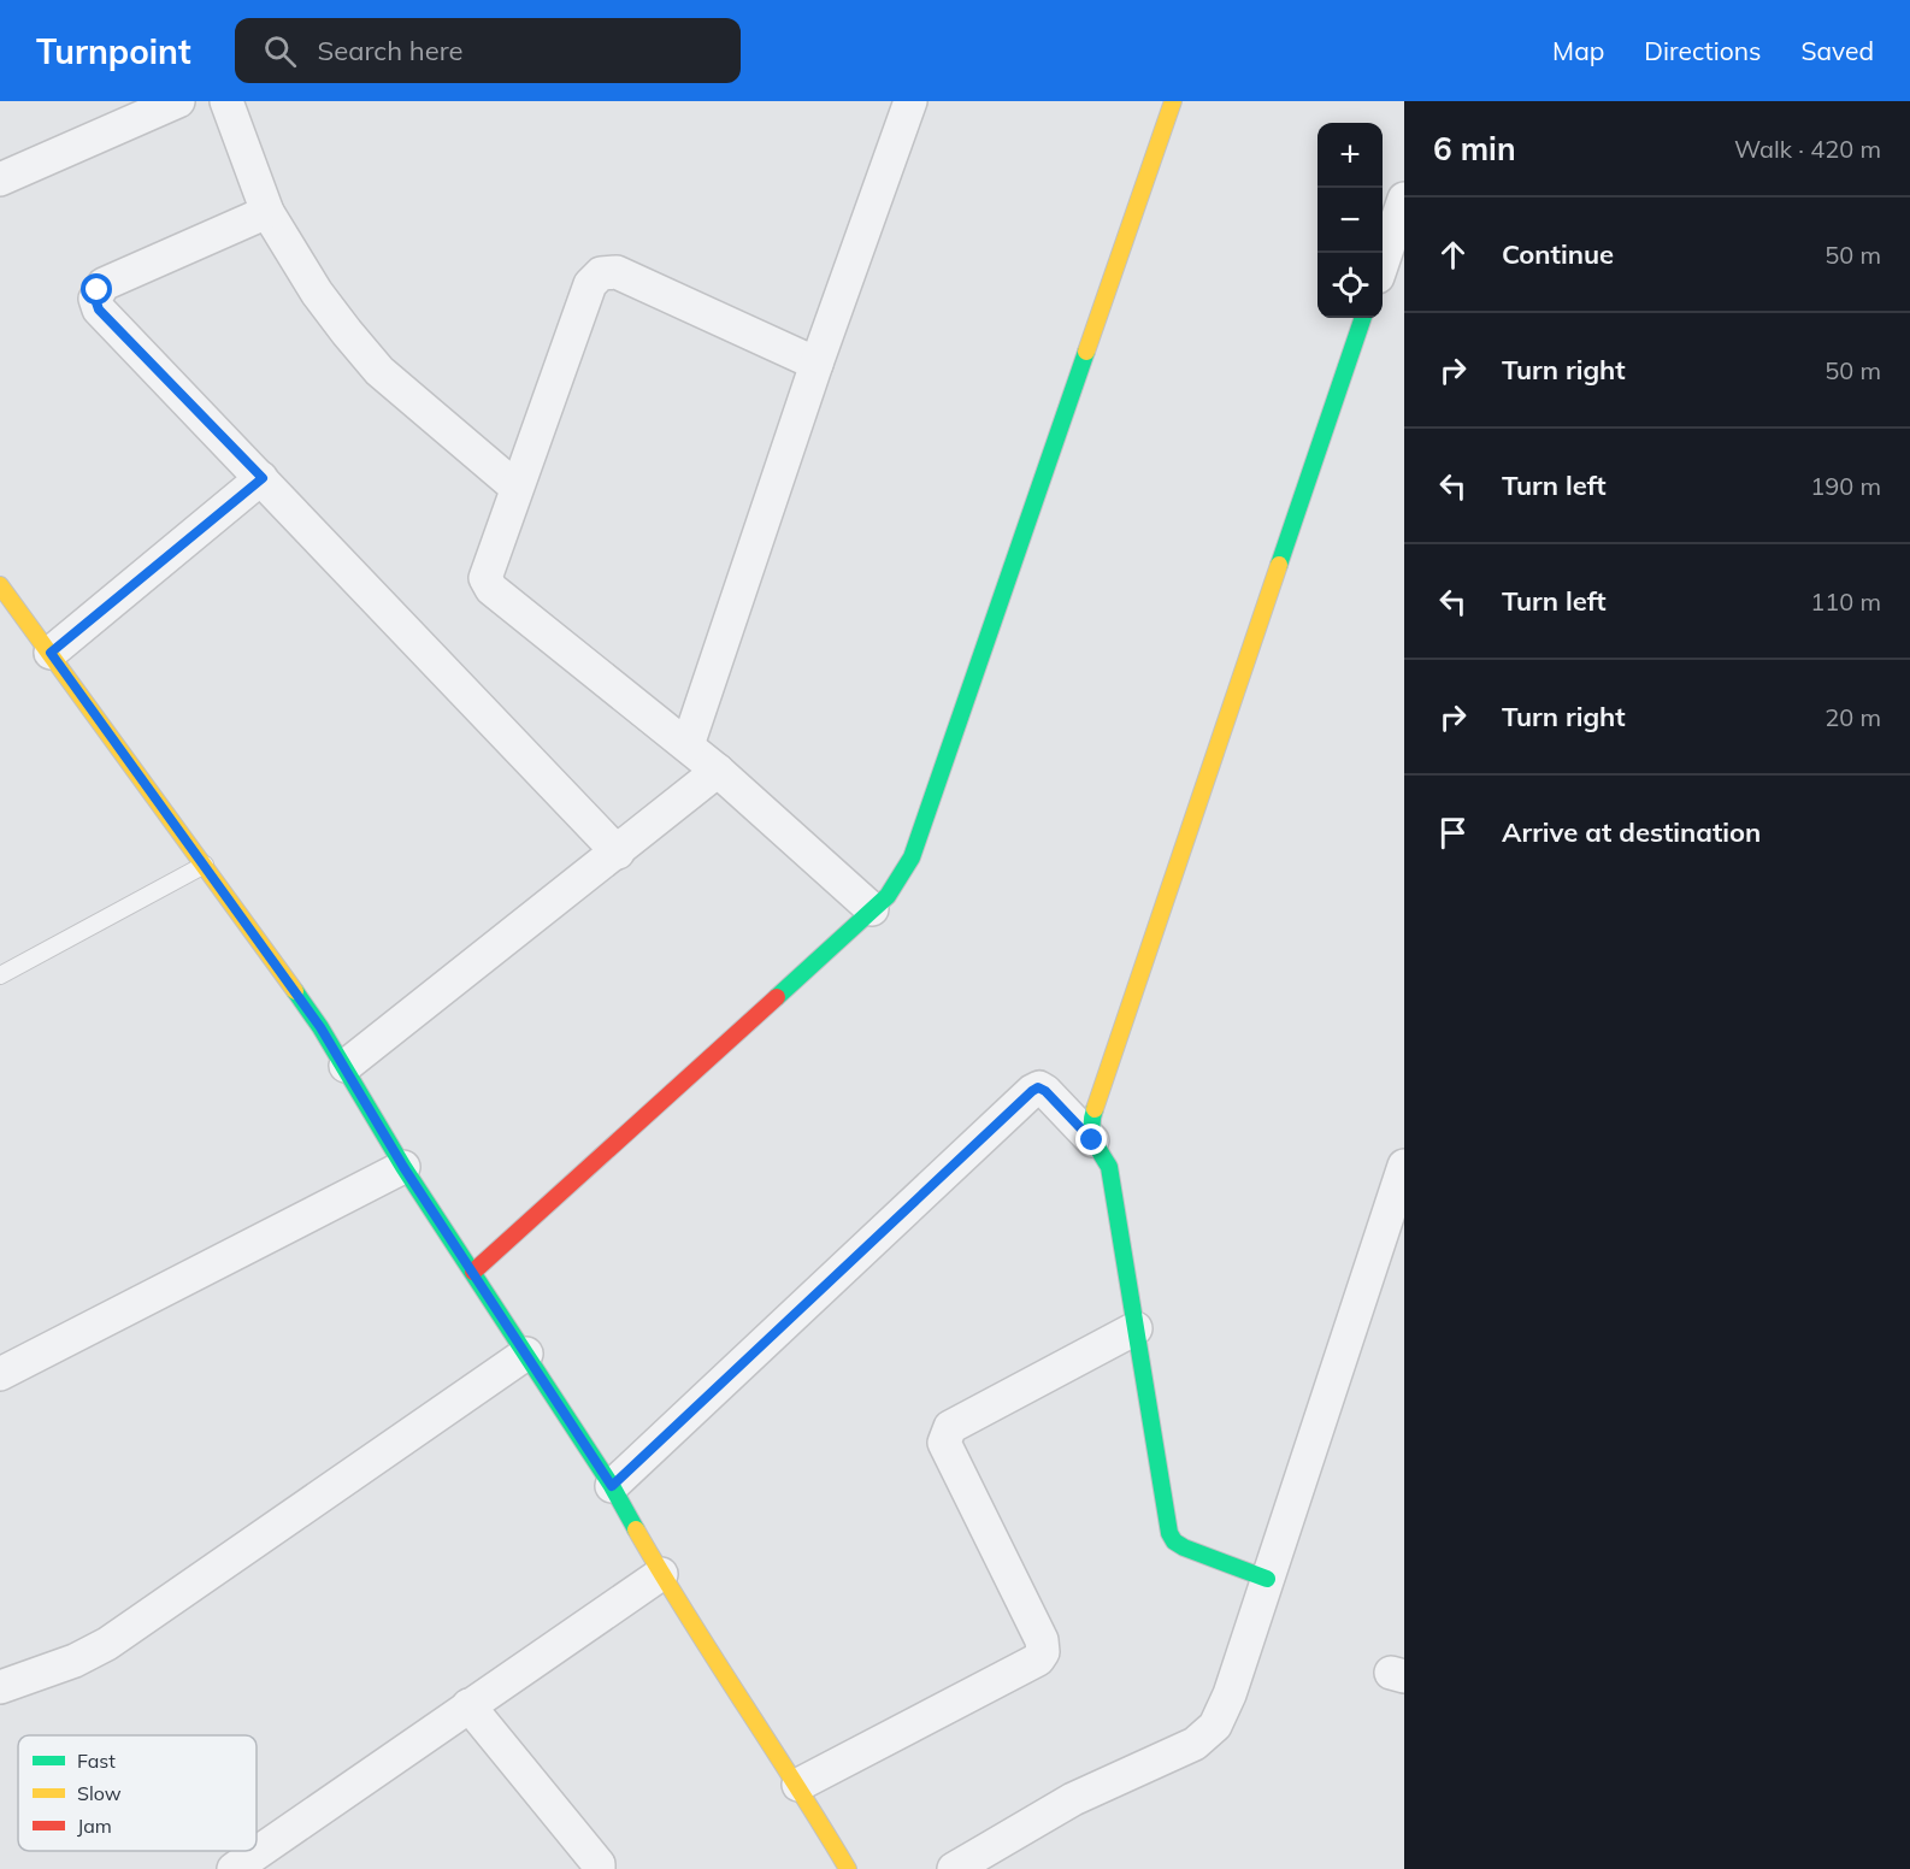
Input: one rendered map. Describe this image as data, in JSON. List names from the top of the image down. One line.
{"legend":["Fast","Slow","Jam"],"page":{"header":"Turnpoint","search":"Search here","nav":["Map","Directions","Saved"],"heading":["6 min","Walk · 420 m"],"map_buttons":["+","−"],"list":[["Continue","50 m"],["Turn right","50 m"],["Turn left","190 m"],["Turn left","110 m"],["Turn right","20 m"],"Arrive at destination"]}}
